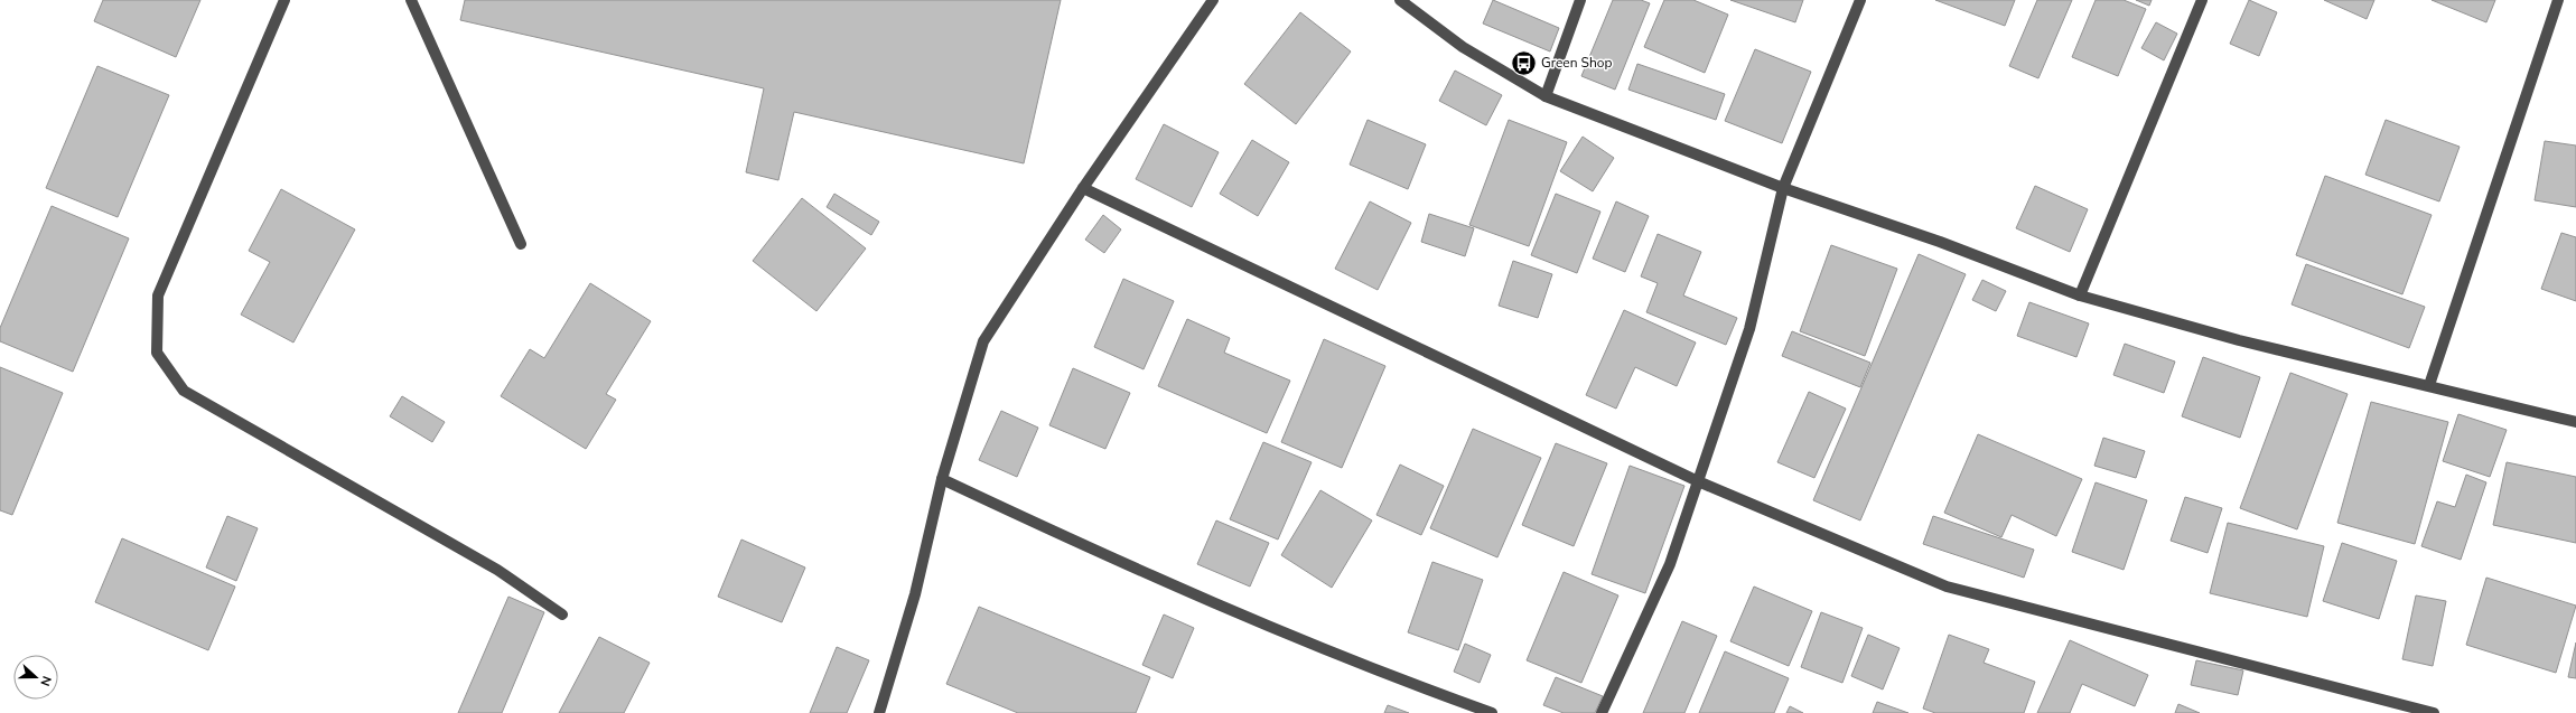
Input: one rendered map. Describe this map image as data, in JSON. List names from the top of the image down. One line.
{"places":{"bus stop":["Green Shop"]},"north":"right"}
